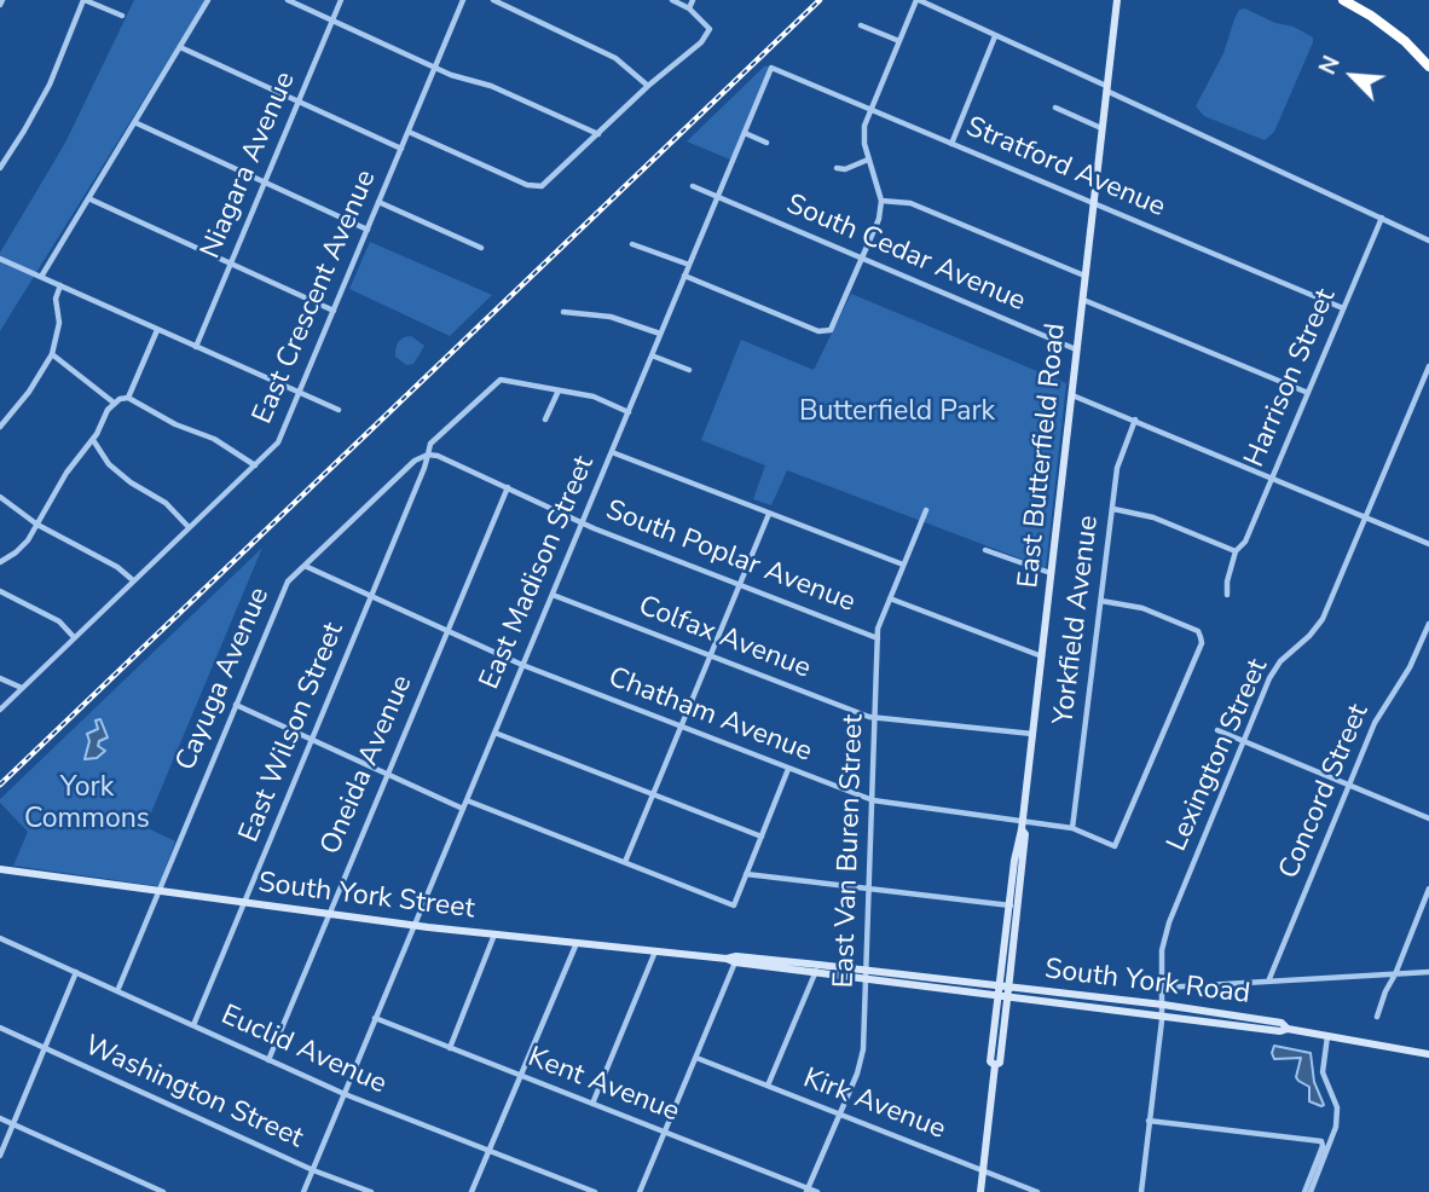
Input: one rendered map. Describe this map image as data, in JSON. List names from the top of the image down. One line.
{"streets":{"main road":["East Butterfield Road","South York Street","South York Road"],"street":["Niagara Avenue","Stratford Avenue","South Cedar Avenue","East Crescent Avenue","Harrison Street","South Poplar Avenue","East Madison Street","Yorkfield Avenue","Colfax Avenue","Cayuga Avenue","Chatham Avenue","East Wilson Street","Lexington Street","Oneida Avenue","Concord Street","East Van Buren Street","Euclid Avenue","Kent Avenue","Washington Street","Kirk Avenue"]},"crossings":[["Stratford Avenue","Harrison Street"],["Stratford Avenue","East Butterfield Road"],["Stratford Avenue","East Madison Street"],["South Cedar Avenue","East Butterfield Road"],["South Cedar Avenue","East Madison Street"],["East Butterfield Road","South Poplar Avenue"],["East Butterfield Road","Colfax Avenue"],["East Butterfield Road","Chatham Avenue"],["East Butterfield Road","South York Street"],["East Butterfield Road","South York Road"],["East Butterfield Road","Kirk Avenue"],["South Poplar Avenue","East Madison Street"],["South Poplar Avenue","Cayuga Avenue"],["South Poplar Avenue","East Wilson Street"],["South Poplar Avenue","Oneida Avenue"],["South Poplar Avenue","East Van Buren Street"],["East Madison Street","Colfax Avenue"],["East Madison Street","Chatham Avenue"],["East Madison Street","South York Street"],["East Madison Street","Euclid Avenue"],["East Madison Street","Kent Avenue"],["East Madison Street","Washington Street"],["Yorkfield Avenue","Chatham Avenue"],["Colfax Avenue","East Van Buren Street"],["Cayuga Avenue","Chatham Avenue"],["Cayuga Avenue","East Wilson Street"],["Cayuga Avenue","South York Street"],["Cayuga Avenue","Euclid Avenue"],["Chatham Avenue","East Wilson Street"],["Chatham Avenue","Oneida Avenue"],["Chatham Avenue","East Van Buren Street"],["East Wilson Street","South York Street"],["East Wilson Street","Euclid Avenue"],["Lexington Street","South York Road"],["Oneida Avenue","South York Street"],["Oneida Avenue","Euclid Avenue"],["Concord Street","South York Road"],["East Van Buren Street","South York Street"],["East Van Buren Street","Kent Avenue"],["East Van Buren Street","Kirk Avenue"],["South York Street","South York Road"]],"parks":["Butterfield Park","York Commons"],"north":"top left"}
